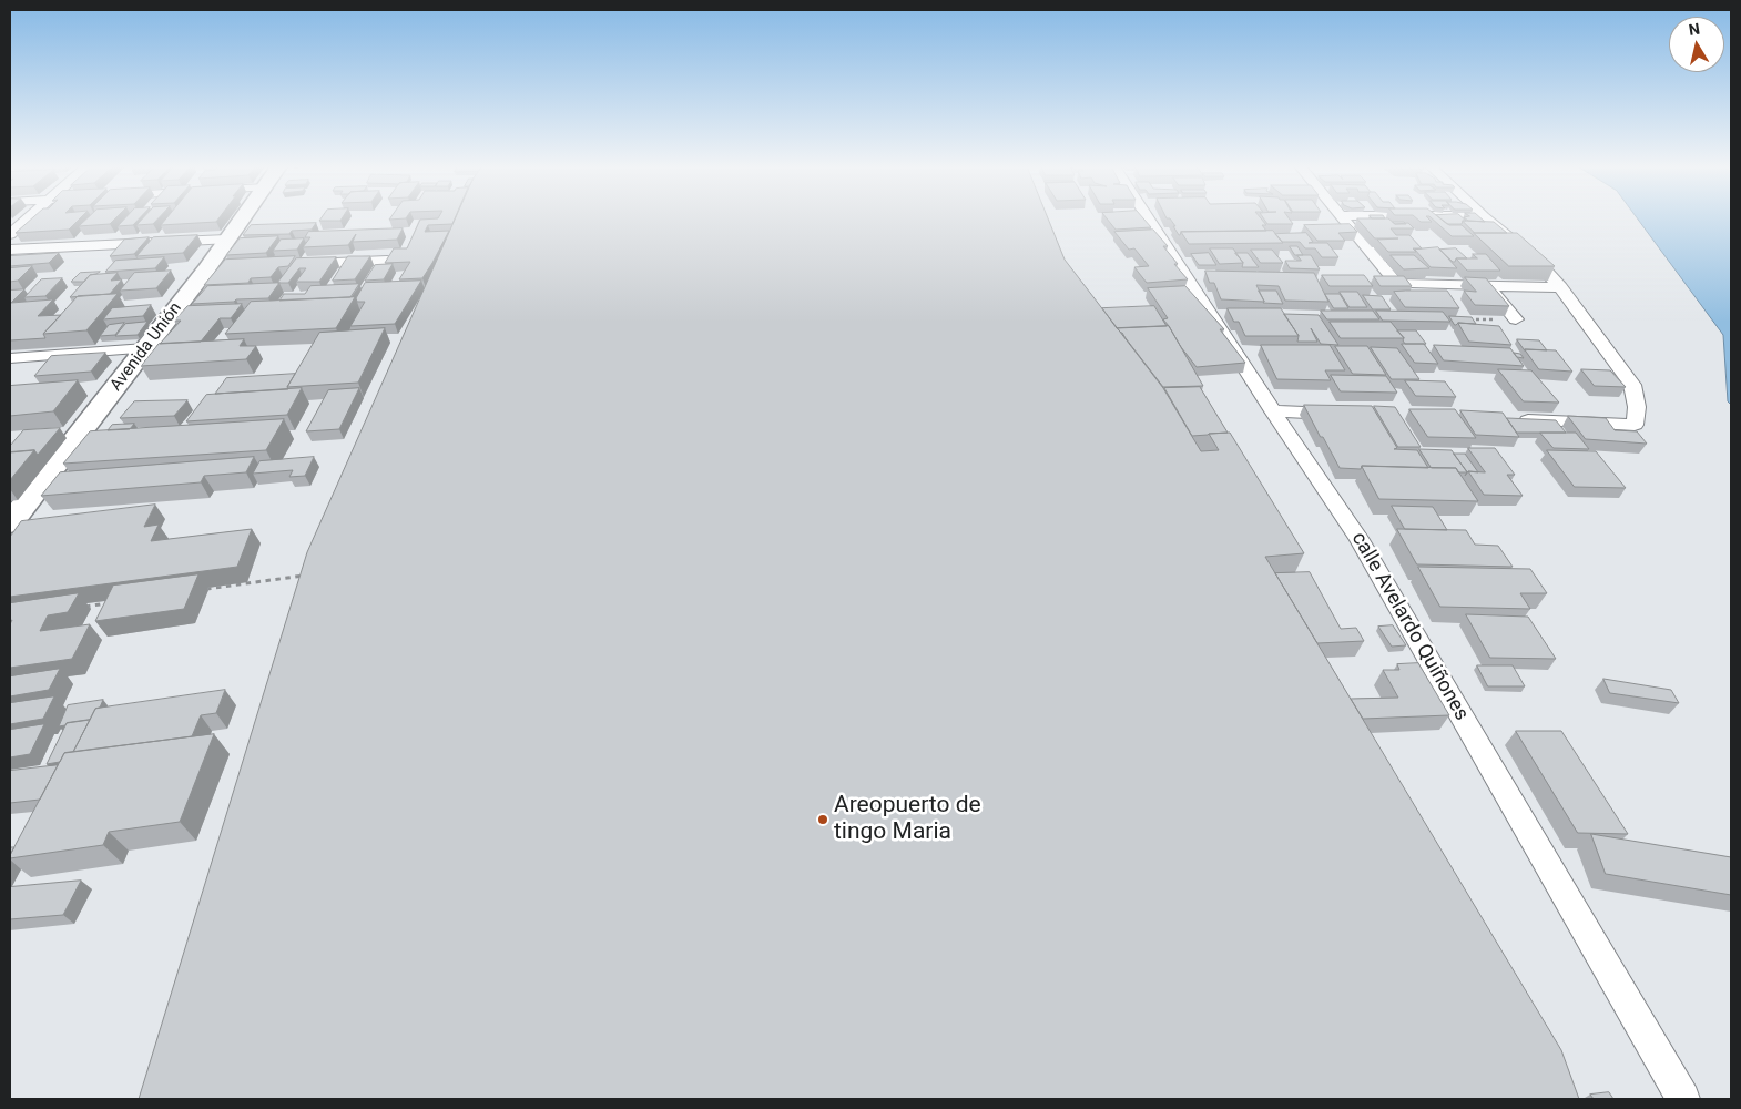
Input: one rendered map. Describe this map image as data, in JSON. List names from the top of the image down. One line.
{"streets":{"main road":["Avenida Unión"],"street":["calle Avelardo Quiñones"]},"places":["Areopuerto de tingo Maria"],"north":"top"}
